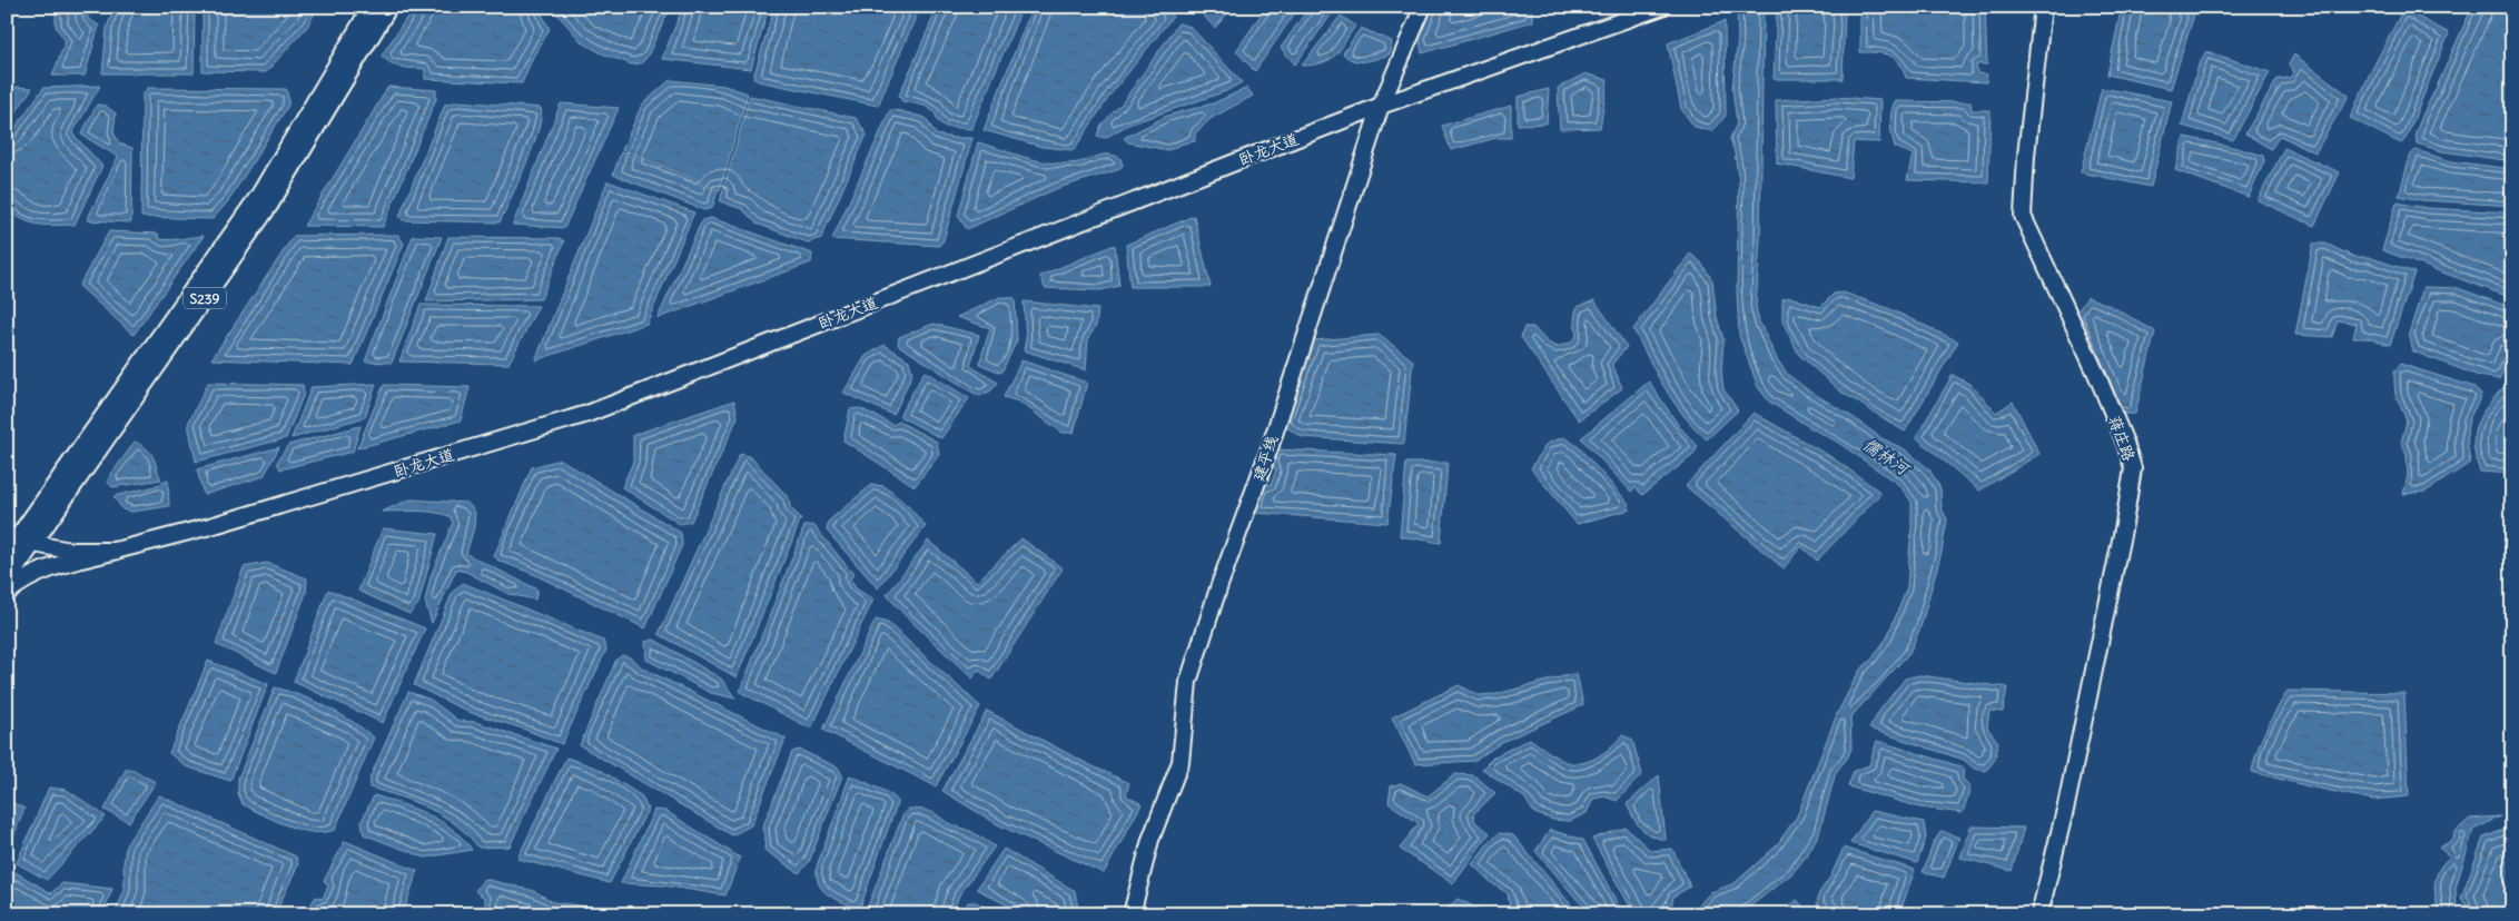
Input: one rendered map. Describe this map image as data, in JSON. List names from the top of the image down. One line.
{"streets":{"main road":["S239"],"street":["卧龙大道","蒋庄路","建平线"]},"crossings":[["卧龙大道","S239"],["卧龙大道","建平线"]],"water":["儒林河"]}
